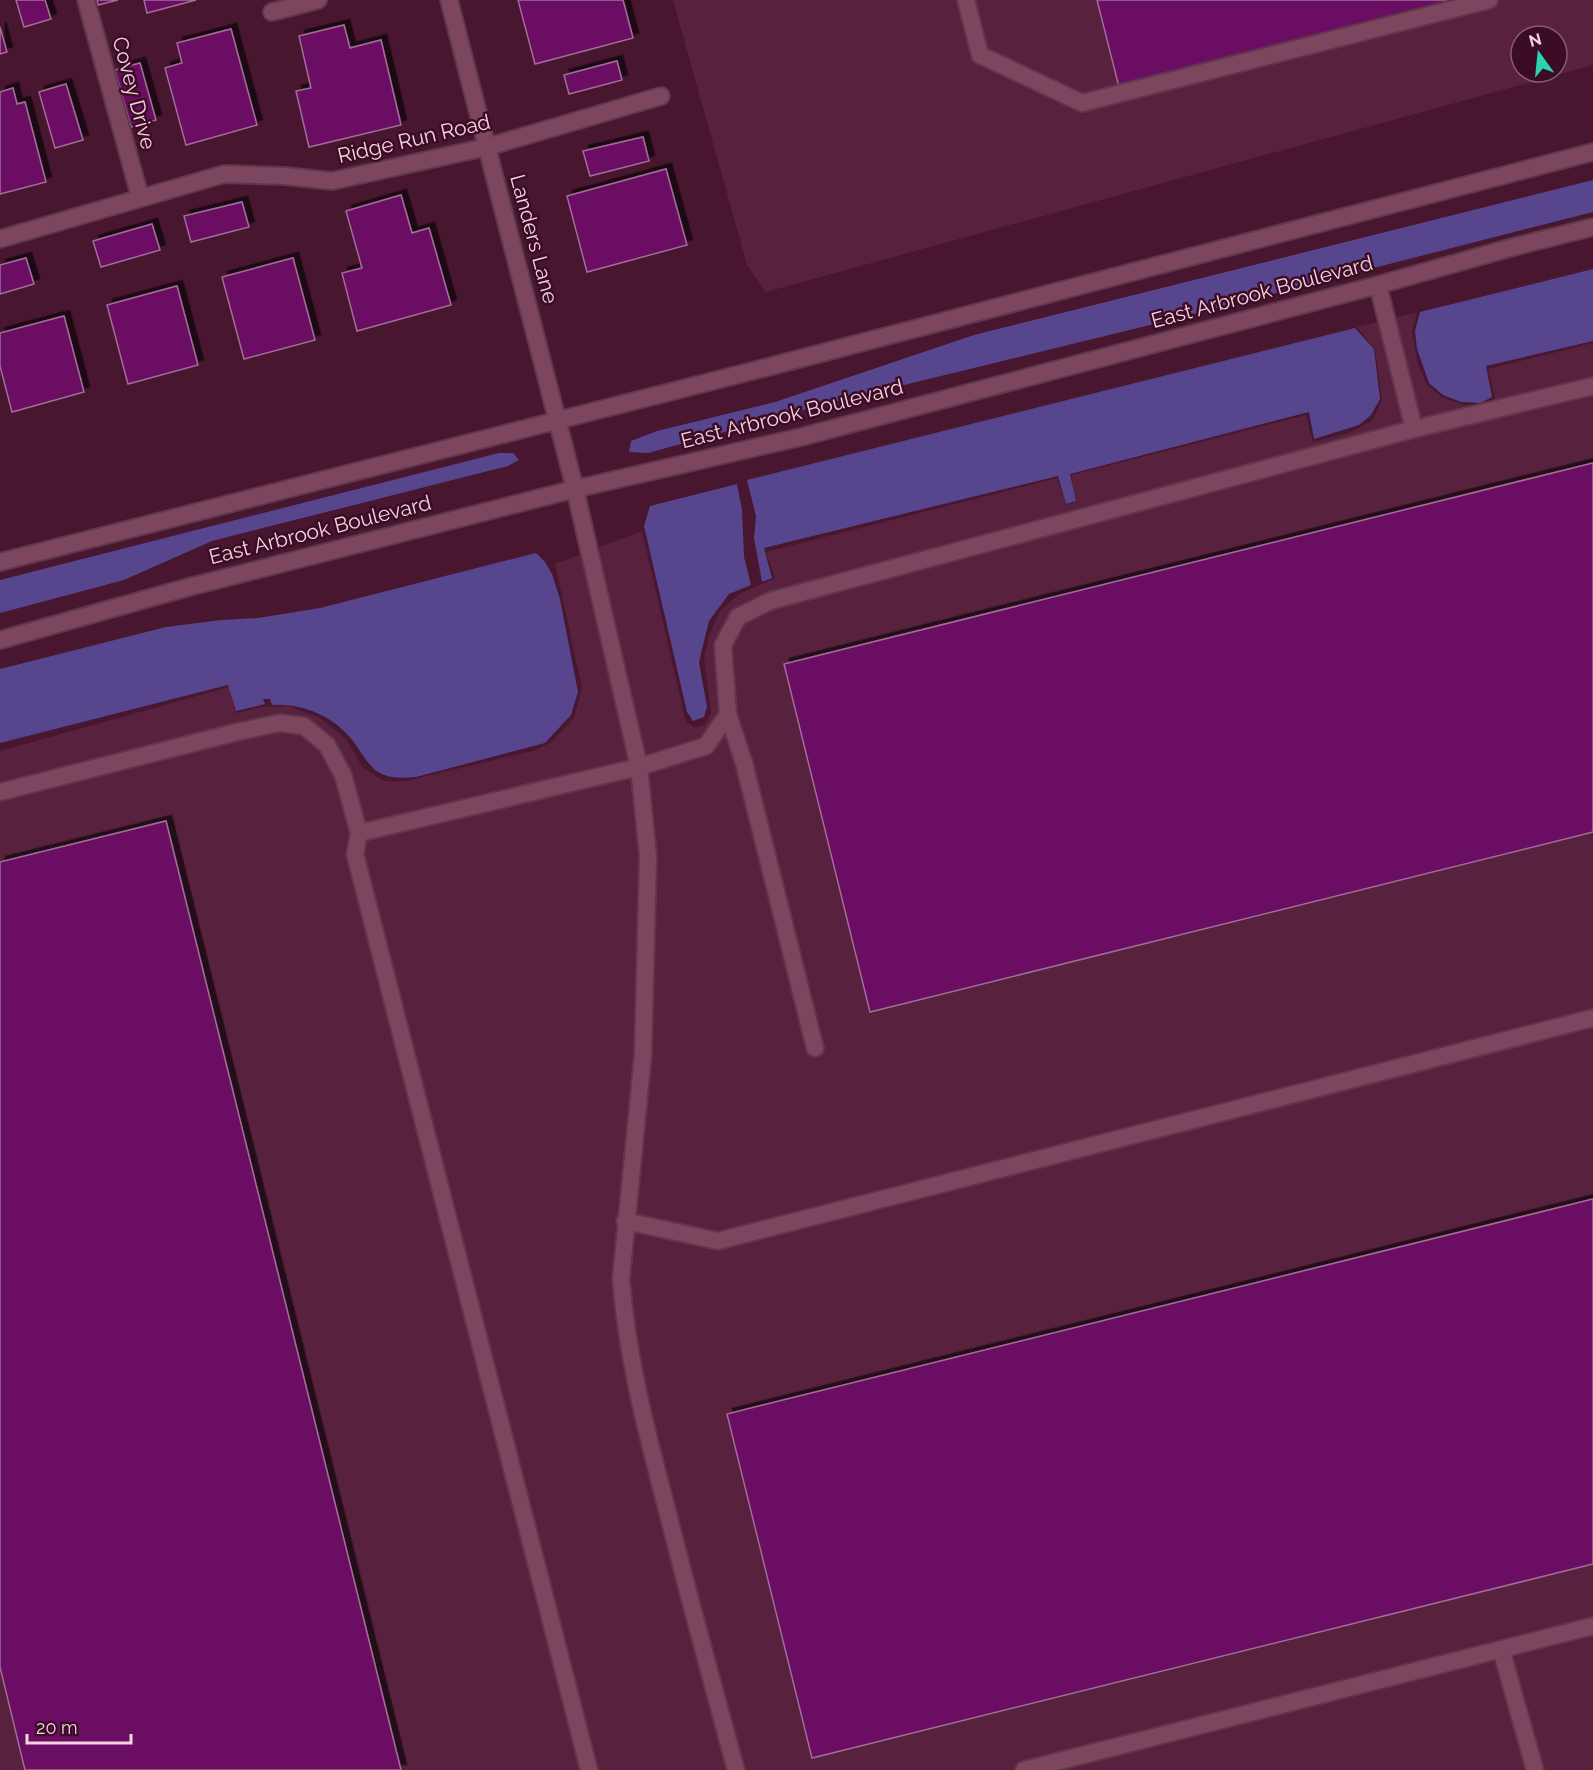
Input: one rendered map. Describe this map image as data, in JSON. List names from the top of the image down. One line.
{"streets":{"street":["Covey Drive","Ridge Run Road","Landers Lane","East Arbrook Boulevard"]},"crossings":[["Covey Drive","Ridge Run Road"],["Ridge Run Road","Landers Lane"],["Landers Lane","East Arbrook Boulevard"]],"scale_bar":"20 m","north":"top"}
